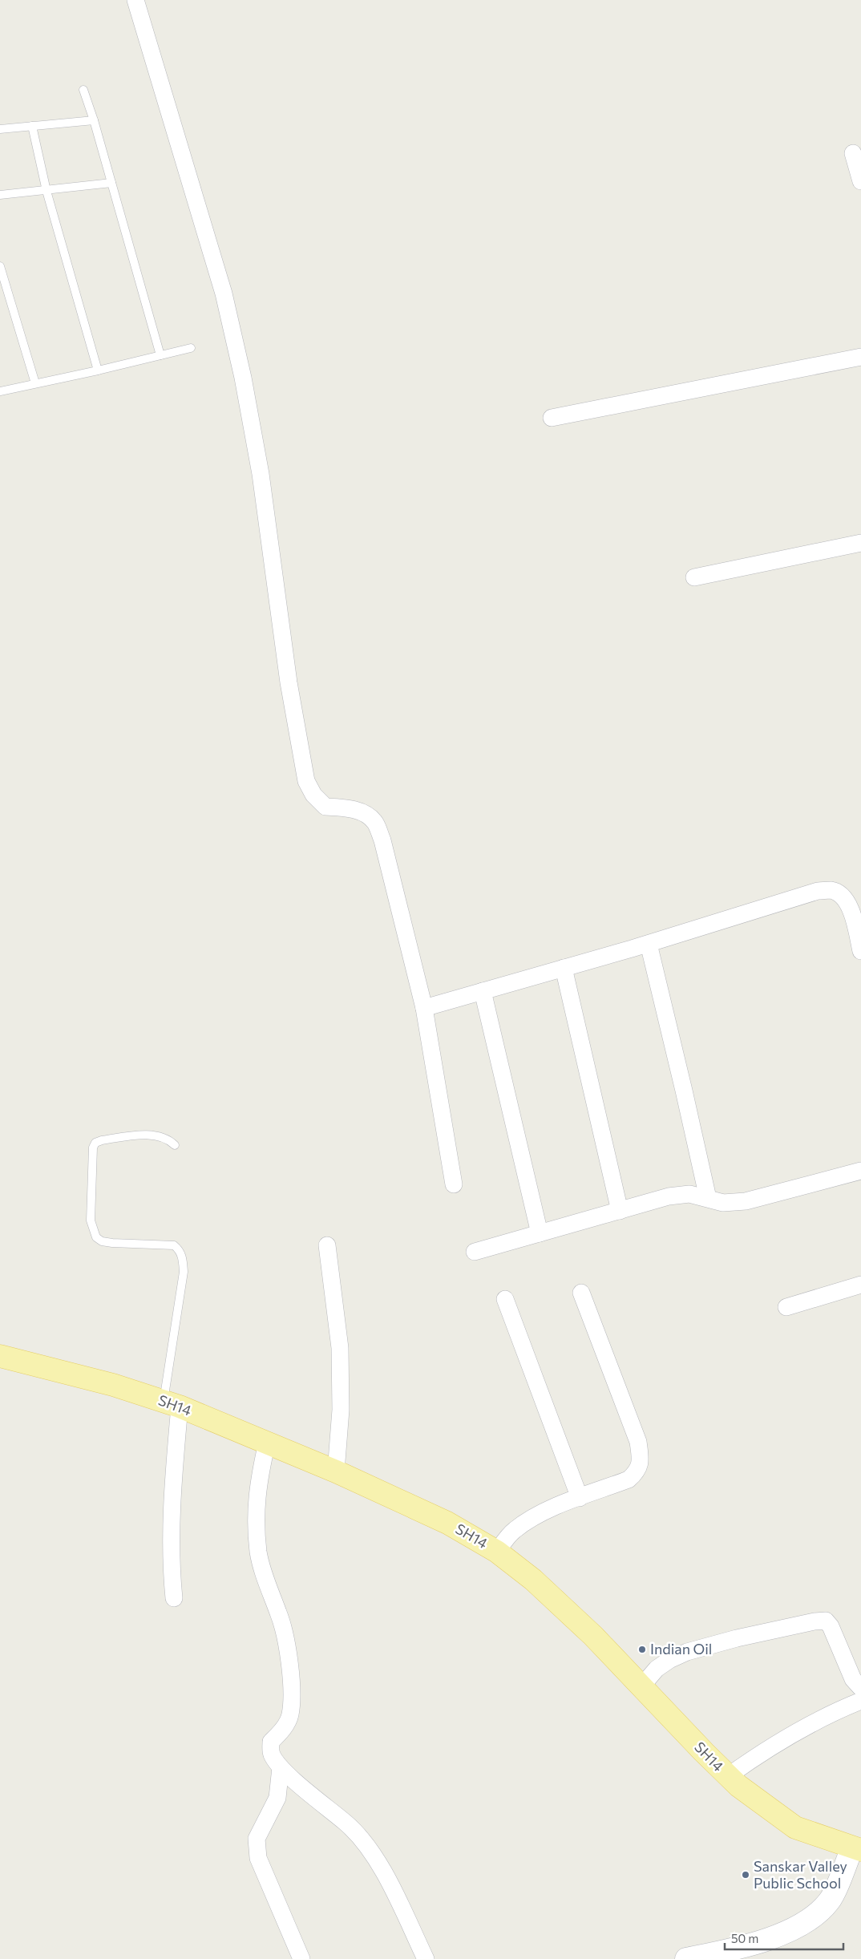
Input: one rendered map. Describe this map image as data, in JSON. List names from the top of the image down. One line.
{"streets":{"main road":["SH14"]},"places":["Indian Oil","Sanskar Valley Public School"],"scale_bar":"50 m"}
